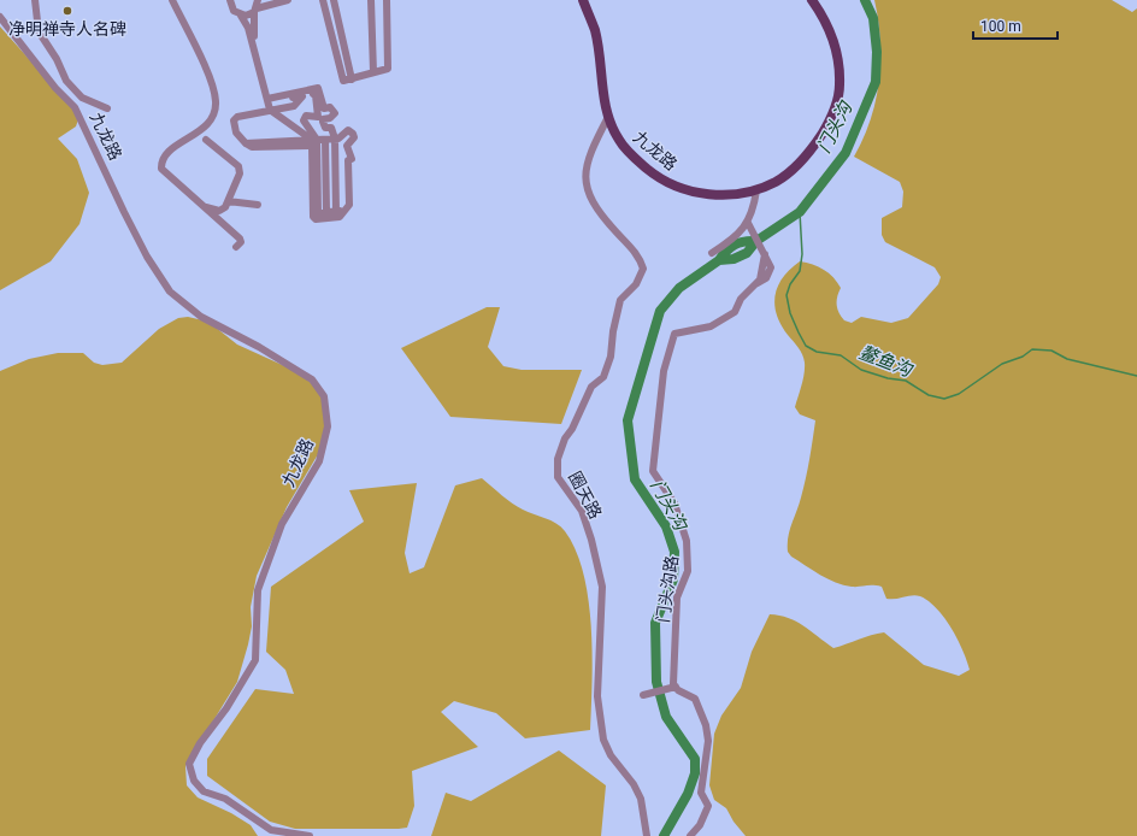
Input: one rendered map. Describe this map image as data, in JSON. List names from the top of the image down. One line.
{"streets":{"main road":["九龙路"],"street":["圈天路","门头沟路"]},"crossings":[["九龙路","圈天路"]],"water":["门头沟","鳌鱼沟"],"places":["净明禅寺人名碑"],"scale_bar":"100 m"}
